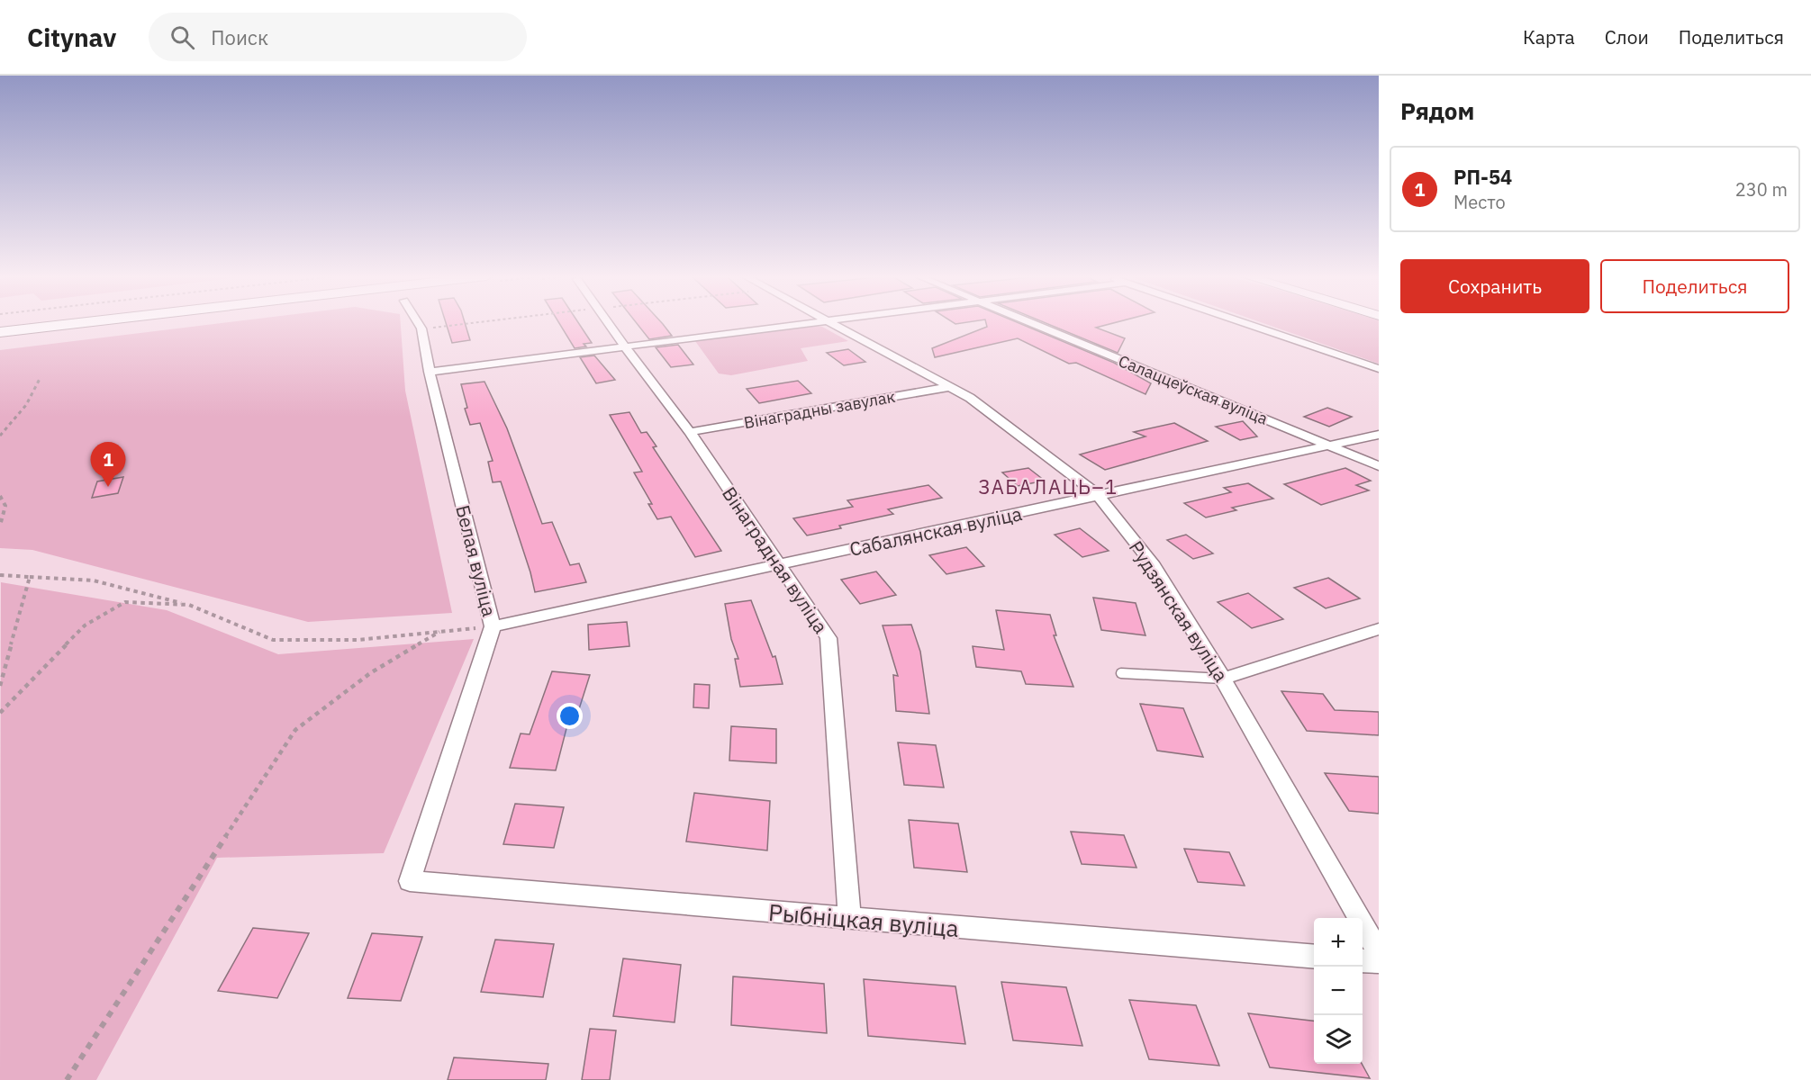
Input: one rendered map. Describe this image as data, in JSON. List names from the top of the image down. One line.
{"streets":{"street":["Салаццеўская вуліца","Вінаградны завулак","Сабалянская вуліца","Вінаградная вуліца","Белая вуліца","Рудзянская вуліца","Рыбніцкая вуліца"]},"crossings":[["Салаццеўская вуліца","Сабалянская вуліца"],["Вінаградны завулак","Вінаградная вуліца"],["Вінаградны завулак","Рудзянская вуліца"],["Сабалянская вуліца","Вінаградная вуліца"],["Сабалянская вуліца","Белая вуліца"],["Сабалянская вуліца","Рудзянская вуліца"],["Вінаградная вуліца","Рыбніцкая вуліца"],["Белая вуліца","Рыбніцкая вуліца"]],"districts":["ЗАБАЛАЦЬ–1"],"page":{"header":"Citynav","search":"Поиск","nav":["Карта","Слои","Поделиться"],"heading":"Рядом","list":[{"mark":"1","name":"РП-54","note":"Место","value":"230 m"}],"buttons":["Сохранить","Поделиться"],"pins":"1","map_buttons":["+","−"]}}
